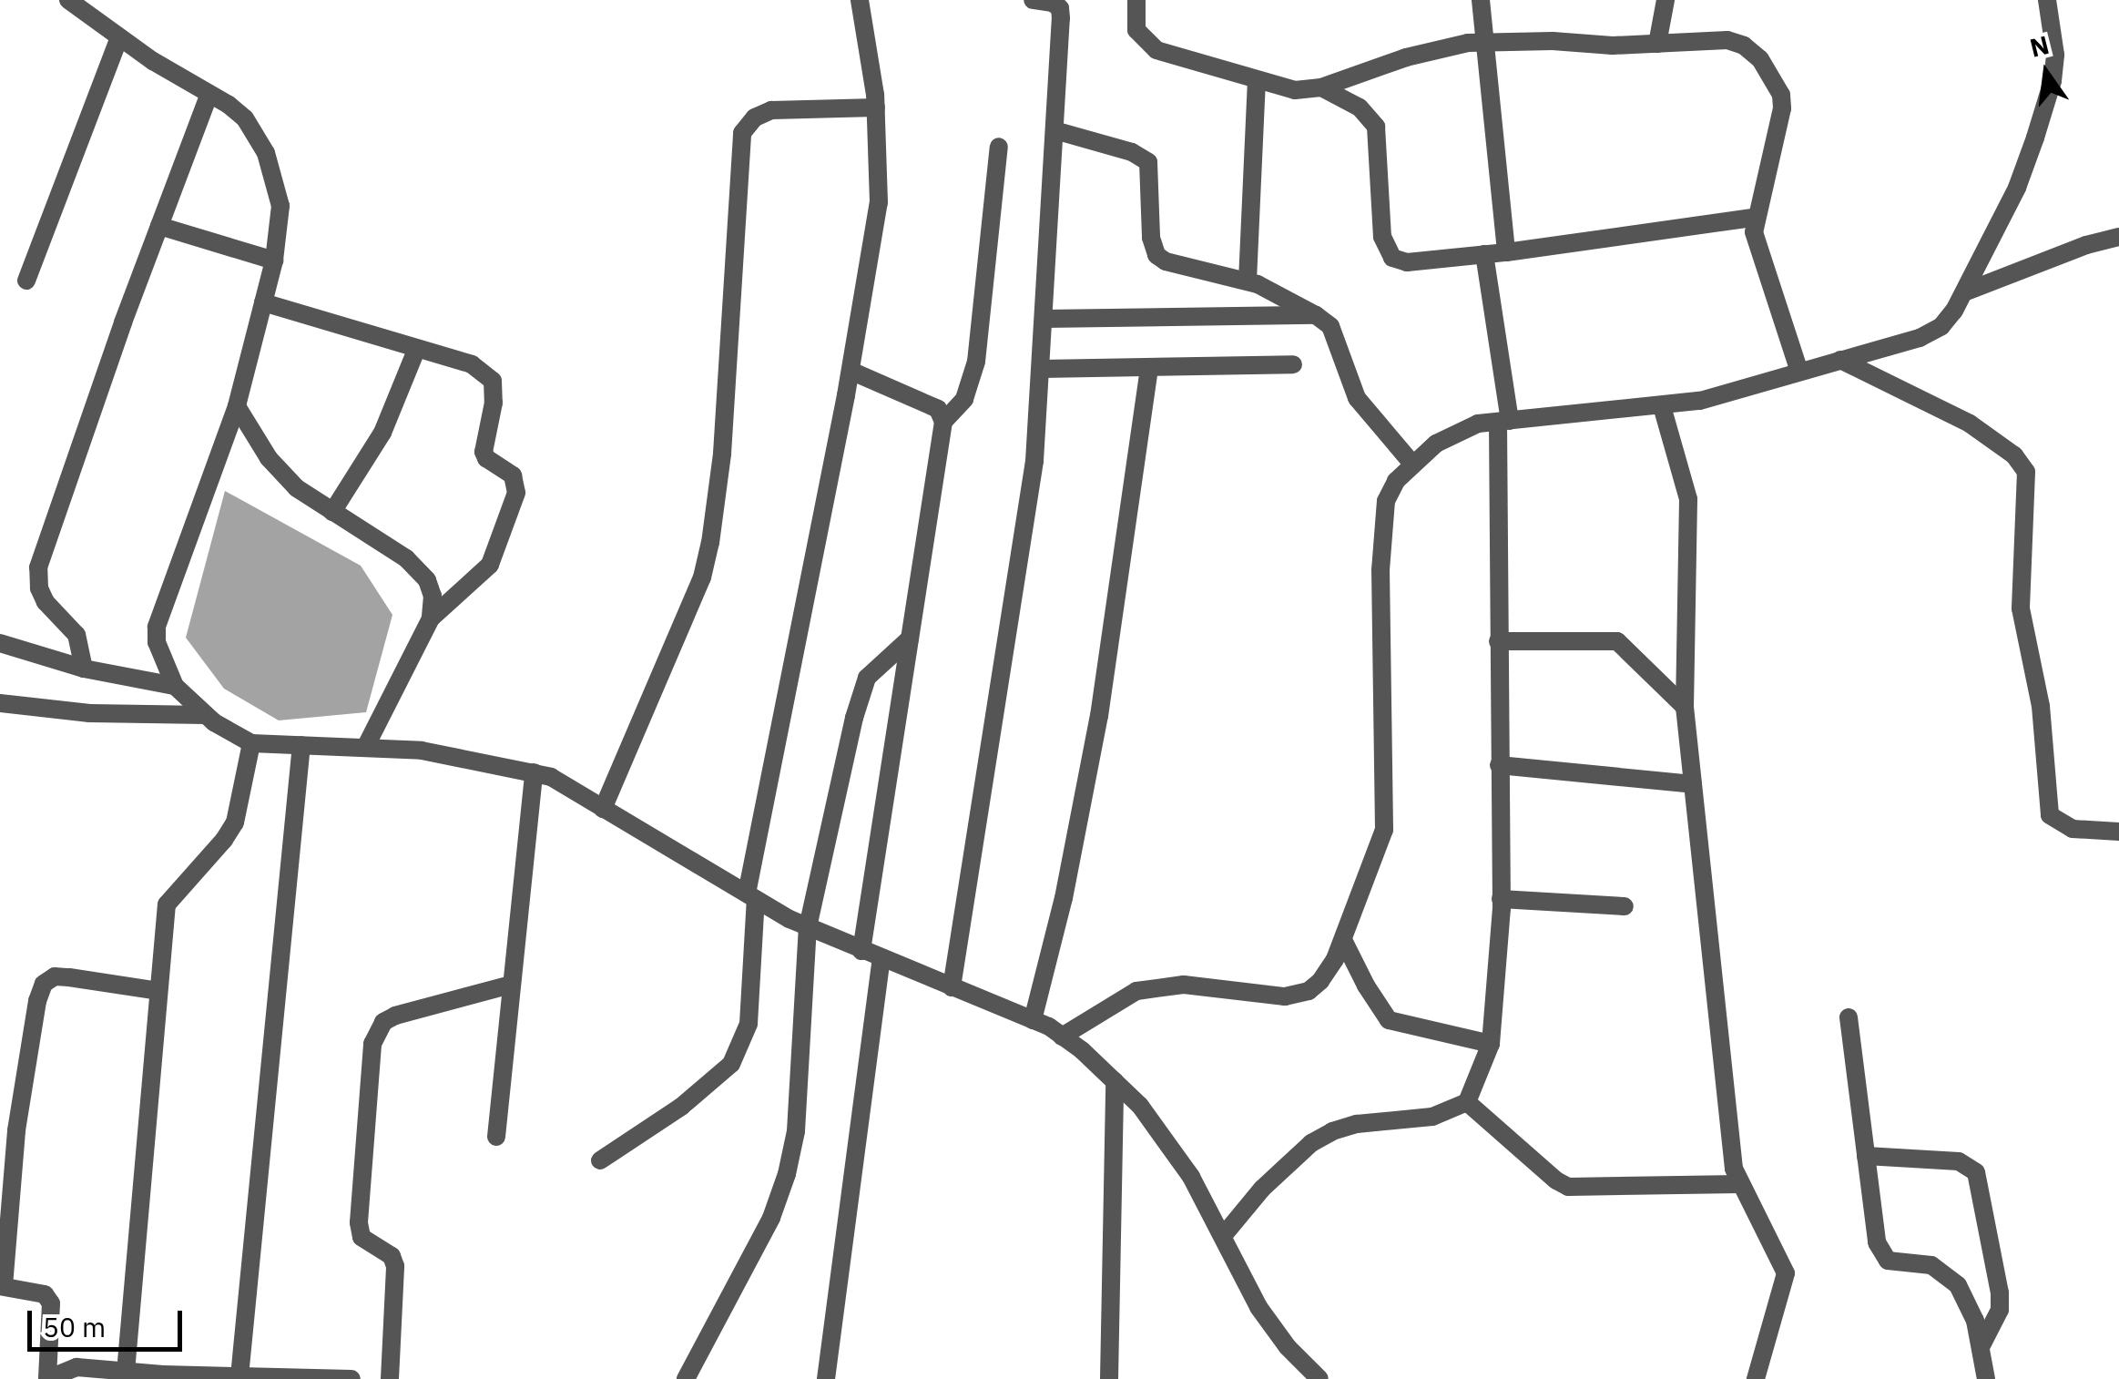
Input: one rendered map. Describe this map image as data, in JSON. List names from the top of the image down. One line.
{"scale_bar":"50 m","north":"top"}
